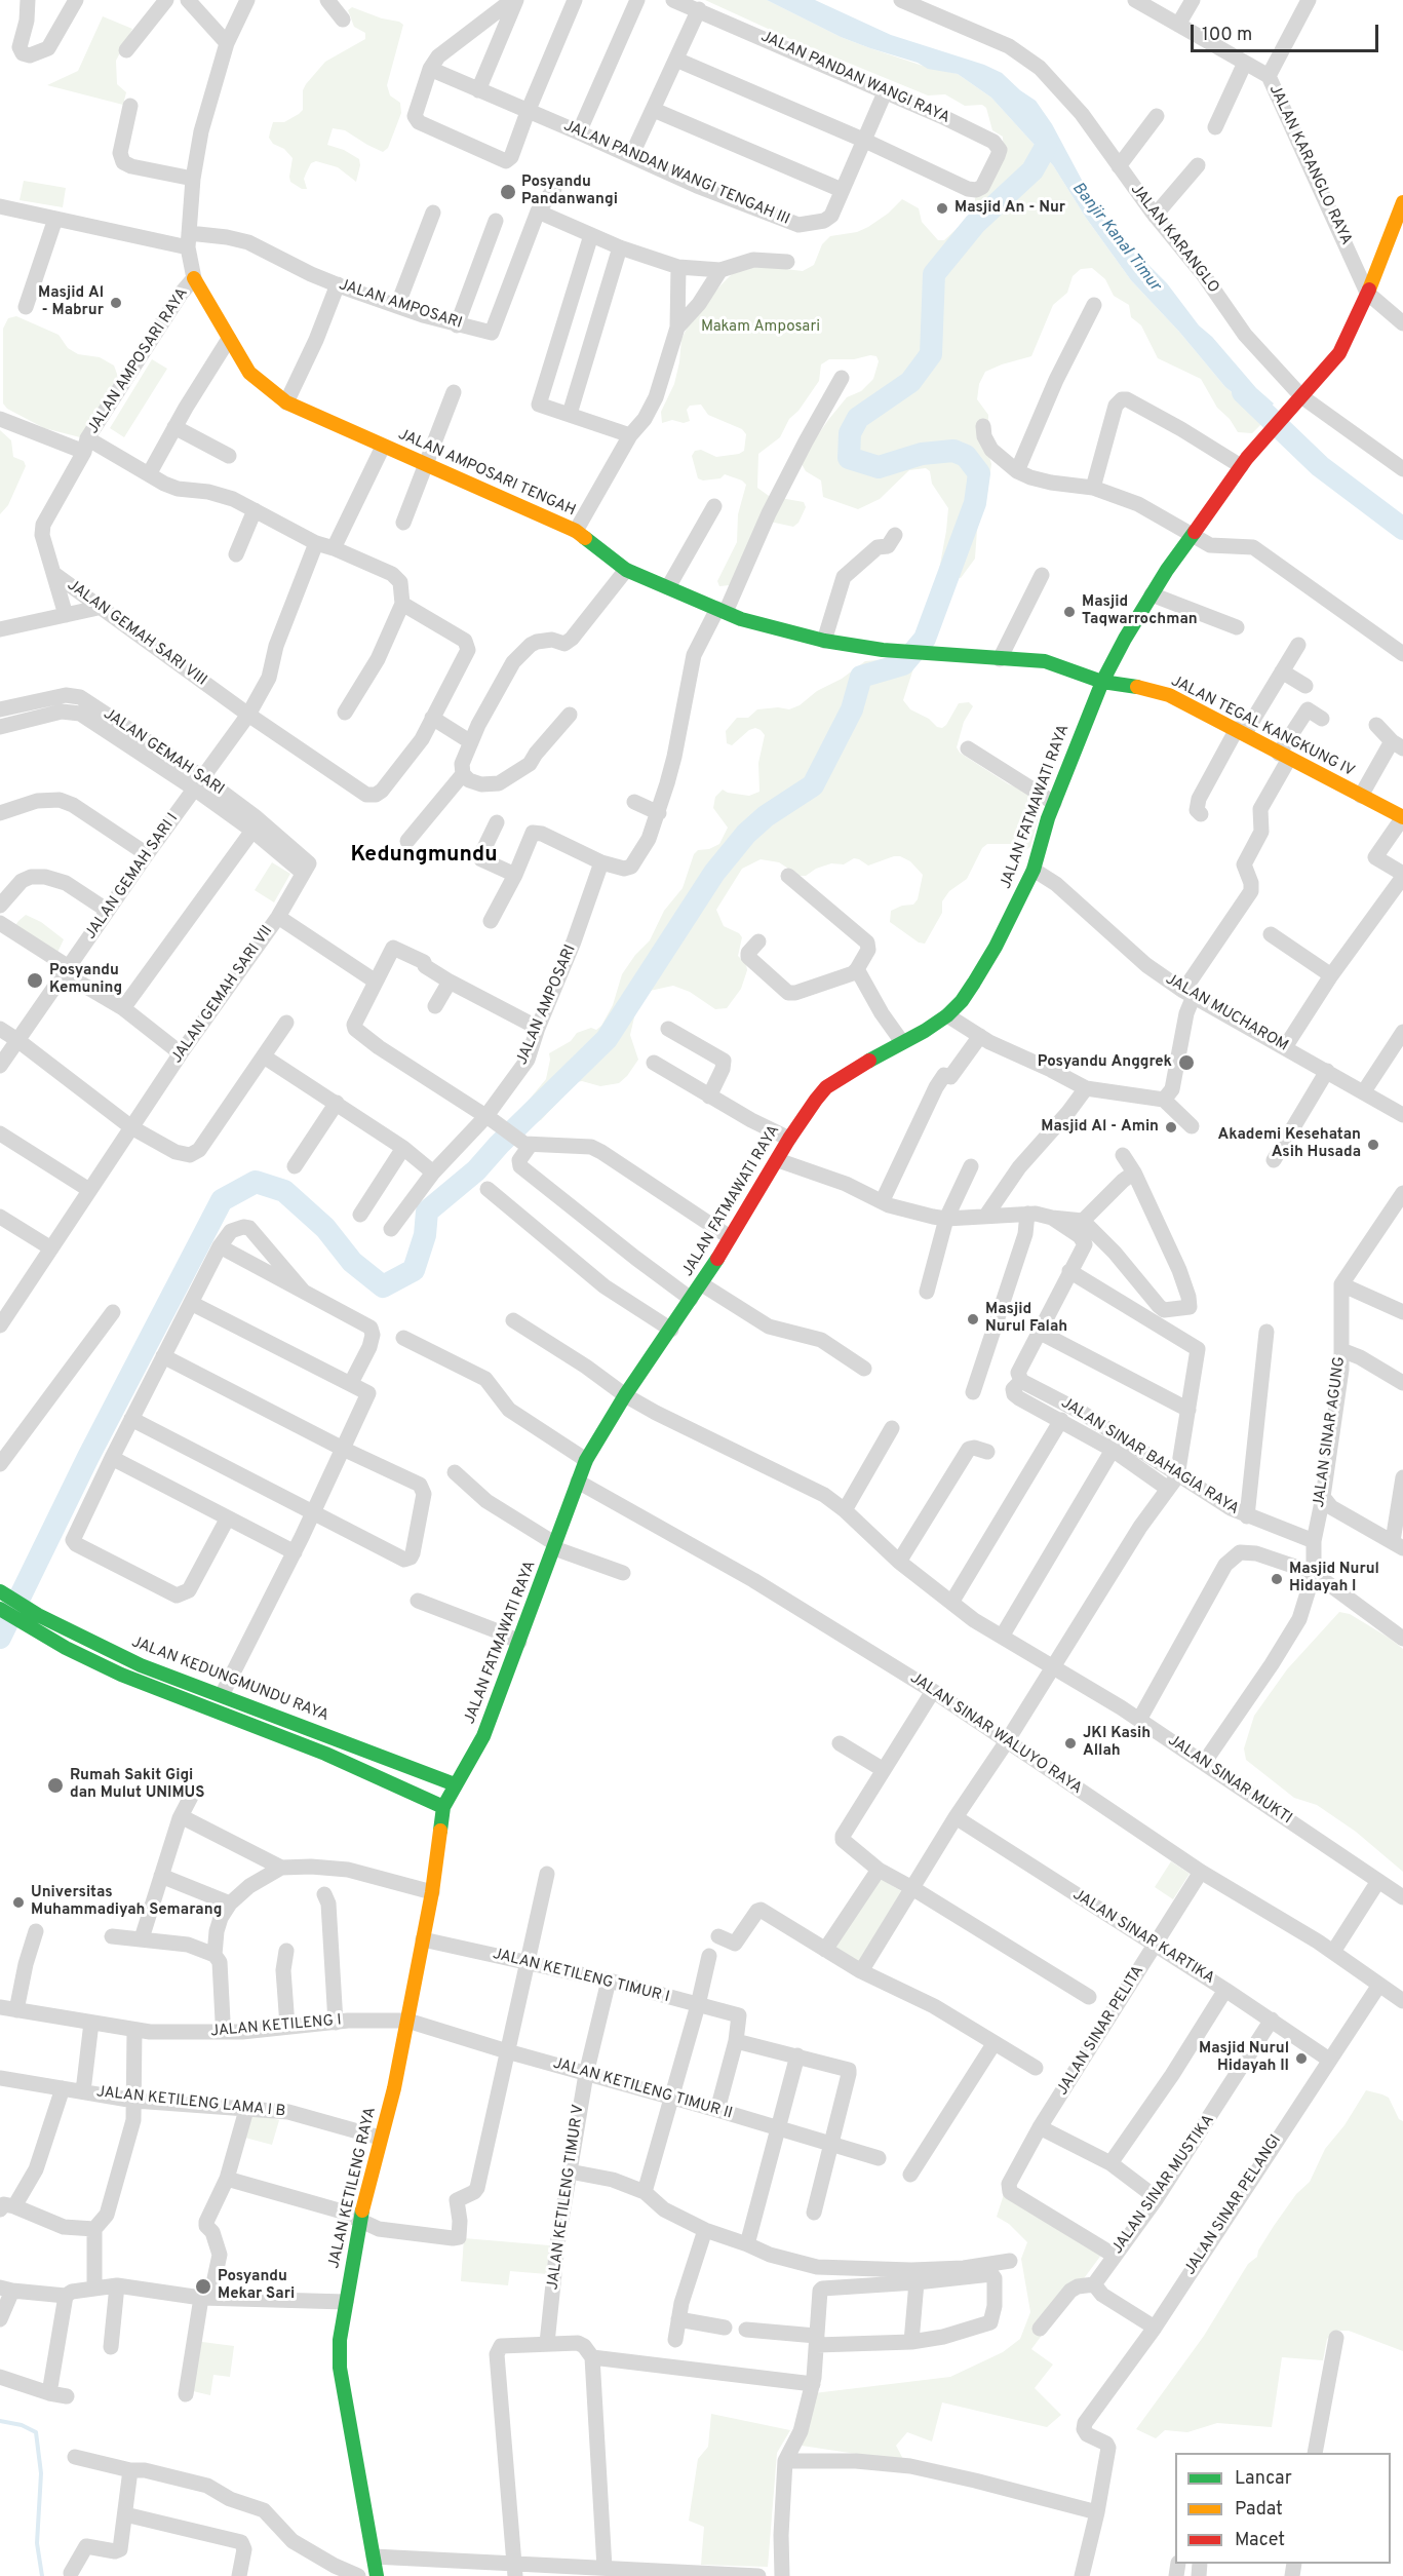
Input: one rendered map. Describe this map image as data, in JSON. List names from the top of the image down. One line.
{"streets":{"main road":["JALAN AMPOSARI TENGAH","JALAN TEGAL KANGKUNG IV","JALAN FATMAWATI RAYA","JALAN KEDUNGMUNDU RAYA","JALAN KETILENG RAYA"],"street":["JALAN PANDAN WANGI RAYA","JALAN KARANGLO RAYA","JALAN PANDAN WANGI TENGAH III","JALAN KARANGLO","JALAN AMPOSARI","JALAN AMPOSARI RAYA","JALAN GEMAH SARI VIII","JALAN GEMAH SARI","JALAN GEMAH SARI I","JALAN GEMAH SARI VII","JALAN MUCHAROM","JALAN SINAR AGUNG","JALAN SINAR BAHAGIA RAYA","JALAN SINAR WALUYO RAYA","JALAN SINAR MUKTI","JALAN SINAR KARTIKA","JALAN KETILENG TIMUR I","JALAN KETILENG I","JALAN SINAR PELITA","JALAN KETILENG TIMUR II","JALAN KETILENG LAMA I B","JALAN SINAR MUSTIKA","JALAN KETILENG TIMUR V","JALAN SINAR PELANGI"]},"crossings":[["JALAN PANDAN WANGI RAYA","JALAN PANDAN WANGI TENGAH III"],["JALAN KARANGLO RAYA","JALAN FATMAWATI RAYA"],["JALAN KARANGLO","JALAN FATMAWATI RAYA"],["JALAN AMPOSARI","JALAN AMPOSARI RAYA"],["JALAN AMPOSARI RAYA","JALAN AMPOSARI TENGAH"],["JALAN AMPOSARI RAYA","JALAN GEMAH SARI VIII"],["JALAN AMPOSARI TENGAH","JALAN TEGAL KANGKUNG IV"],["JALAN GEMAH SARI VIII","JALAN GEMAH SARI I"],["JALAN TEGAL KANGKUNG IV","JALAN FATMAWATI RAYA"],["JALAN GEMAH SARI","JALAN GEMAH SARI I"],["JALAN GEMAH SARI","JALAN GEMAH SARI VII"],["JALAN FATMAWATI RAYA","JALAN MUCHAROM"],["JALAN FATMAWATI RAYA","JALAN KEDUNGMUNDU RAYA"],["JALAN FATMAWATI RAYA","JALAN SINAR WALUYO RAYA"],["JALAN FATMAWATI RAYA","JALAN SINAR MUKTI"],["JALAN FATMAWATI RAYA","JALAN KETILENG RAYA"],["JALAN SINAR AGUNG","JALAN SINAR BAHAGIA RAYA"],["JALAN SINAR AGUNG","JALAN SINAR MUKTI"],["JALAN KEDUNGMUNDU RAYA","JALAN KETILENG RAYA"],["JALAN SINAR WALUYO RAYA","JALAN SINAR PELITA"],["JALAN SINAR WALUYO RAYA","JALAN SINAR PELANGI"],["JALAN SINAR KARTIKA","JALAN SINAR PELITA"],["JALAN SINAR KARTIKA","JALAN SINAR MUSTIKA"],["JALAN SINAR KARTIKA","JALAN SINAR PELANGI"],["JALAN KETILENG TIMUR I","JALAN KETILENG RAYA"],["JALAN KETILENG TIMUR I","JALAN KETILENG TIMUR V"],["JALAN KETILENG I","JALAN KETILENG TIMUR II"],["JALAN KETILENG I","JALAN KETILENG RAYA"],["JALAN SINAR PELITA","JALAN SINAR MUSTIKA"],["JALAN KETILENG TIMUR II","JALAN KETILENG RAYA"],["JALAN KETILENG TIMUR II","JALAN KETILENG TIMUR V"],["JALAN KETILENG LAMA I B","JALAN KETILENG RAYA"]],"districts":["Kedungmundu"],"water":["Banjir Kanal Timur"],"parks":["Makam Amposari"],"places":["Posyandu Pandanwangi","Masjid An - Nur","Masjid Al - Mabrur","Masjid Taqwarrochman","Posyandu Kemuning","Posyandu Anggrek","Masjid Al - Amin","Akademi Kesehatan Asih Husada","Masjid Nurul Falah","Masjid Nurul Hidayah I","JKI Kasih Allah","Rumah Sakit Gigi dan Mulut UNIMUS","Universitas Muhammadiyah Semarang","Masjid Nurul Hidayah II","Posyandu Mekar Sari"],"legend":["Lancar","Padat","Macet"],"scale_bar":"100 m"}
